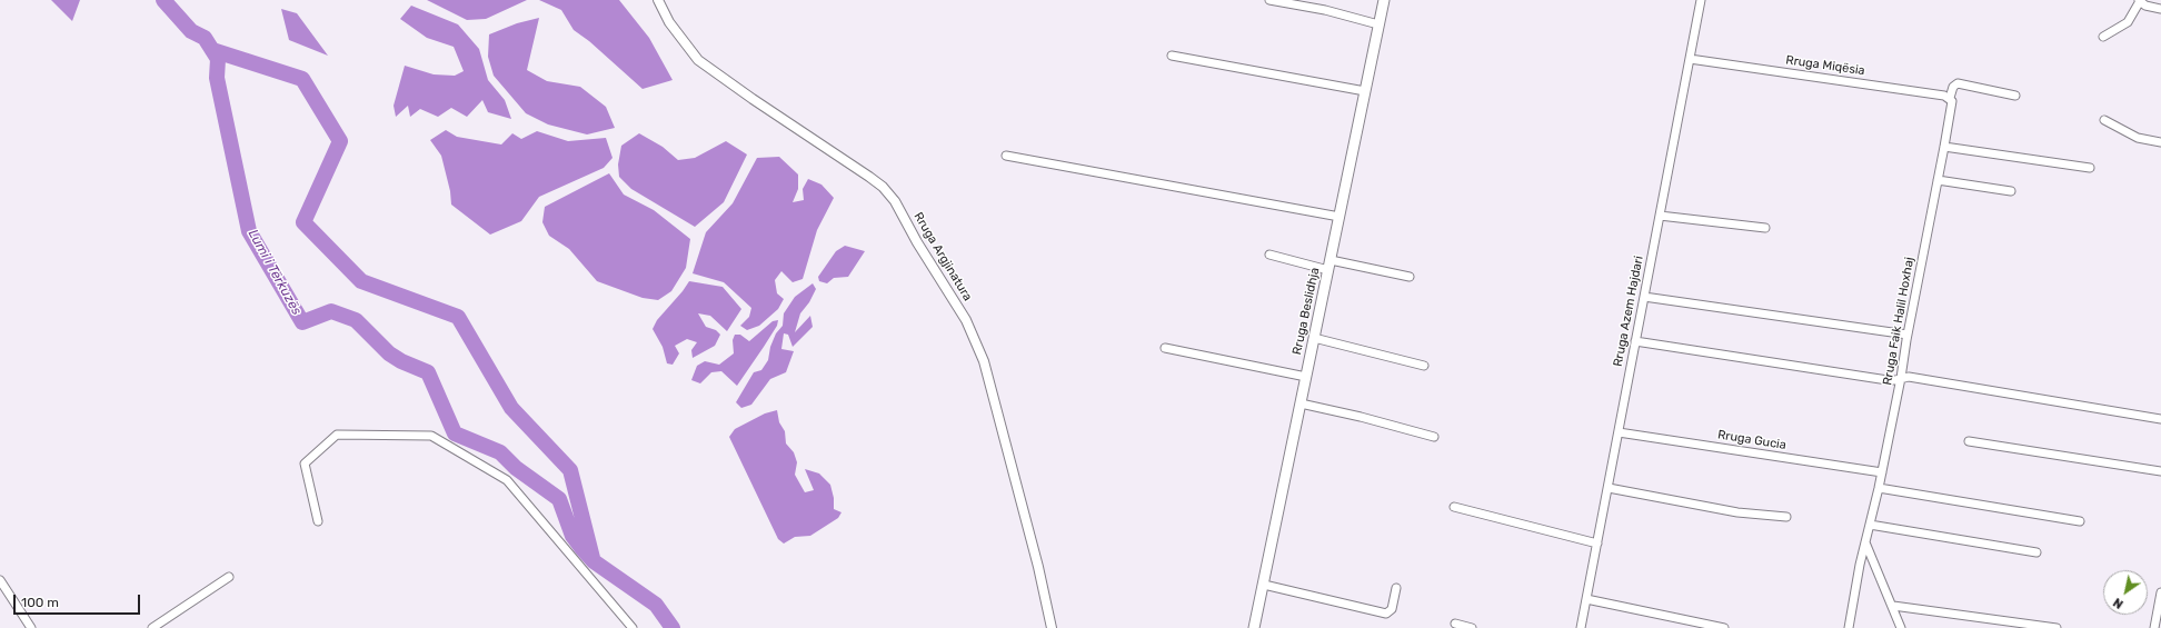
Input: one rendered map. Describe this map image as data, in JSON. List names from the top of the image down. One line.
{"streets":{"main road":["Rruga Beslidhja"],"street":["Rruga Miqësia","Rruga Argjinatura","Rruga Azem Hajdari","Rruga Faik Halil Hoxhaj","Rruga Gucia"]},"crossings":[["Rruga Miqësia","Rruga Azem Hajdari"],["Rruga Miqësia","Rruga Faik Halil Hoxhaj"],["Rruga Azem Hajdari","Rruga Gucia"],["Rruga Faik Halil Hoxhaj","Rruga Gucia"]],"water":["Lumi i Tërkuzës"],"scale_bar":"100 m","north":"bottom left"}
